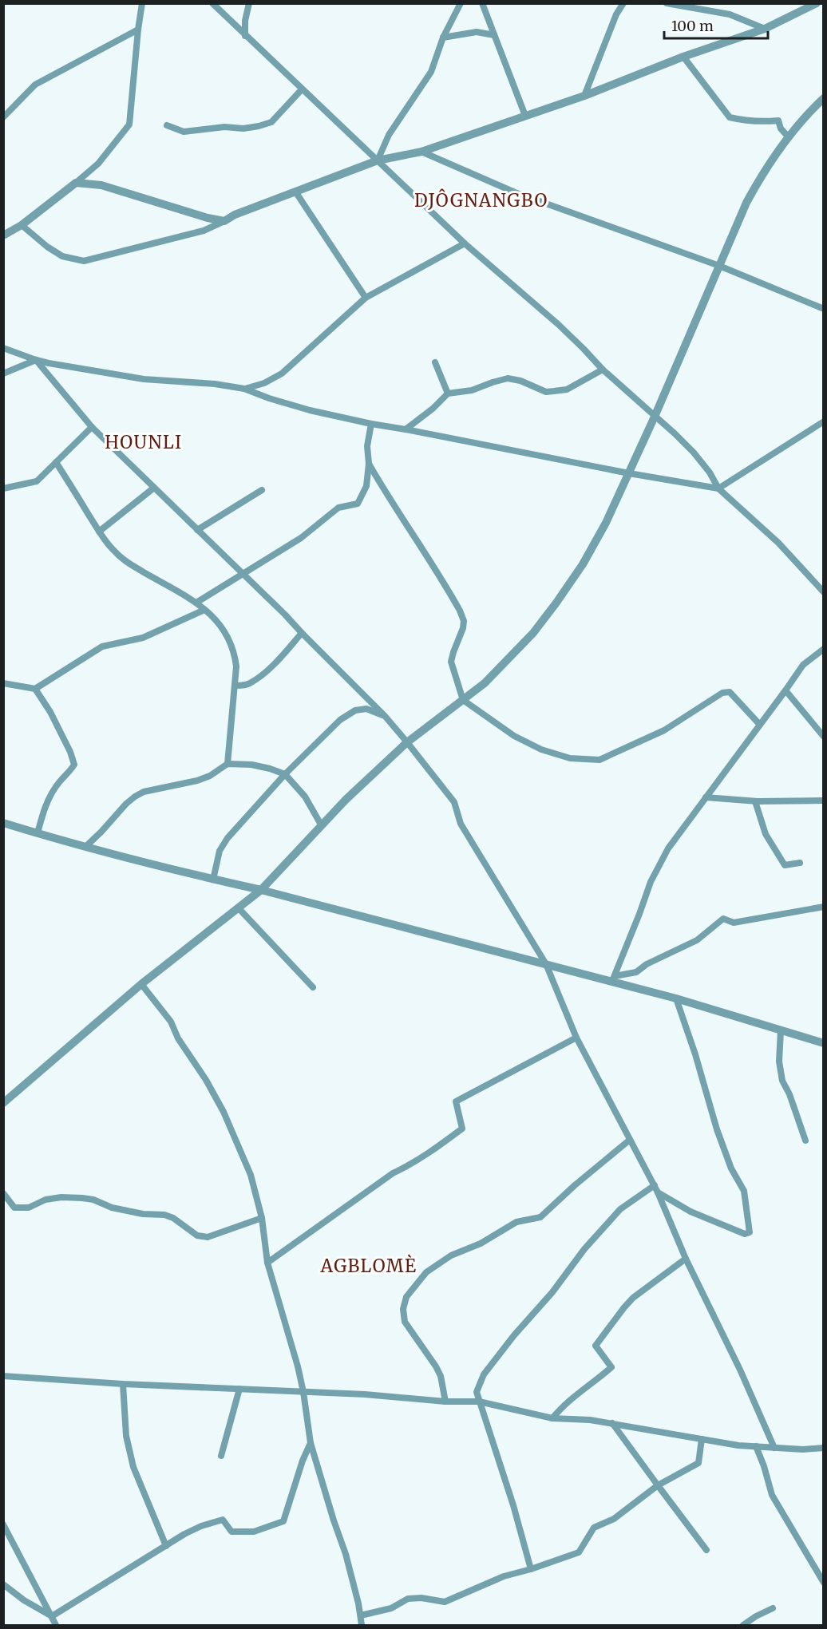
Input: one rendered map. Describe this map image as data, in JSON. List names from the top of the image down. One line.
{"districts":["DJÔGNANGBO","HOUNLI","AGBLOMÈ"],"scale_bar":"100 m"}
